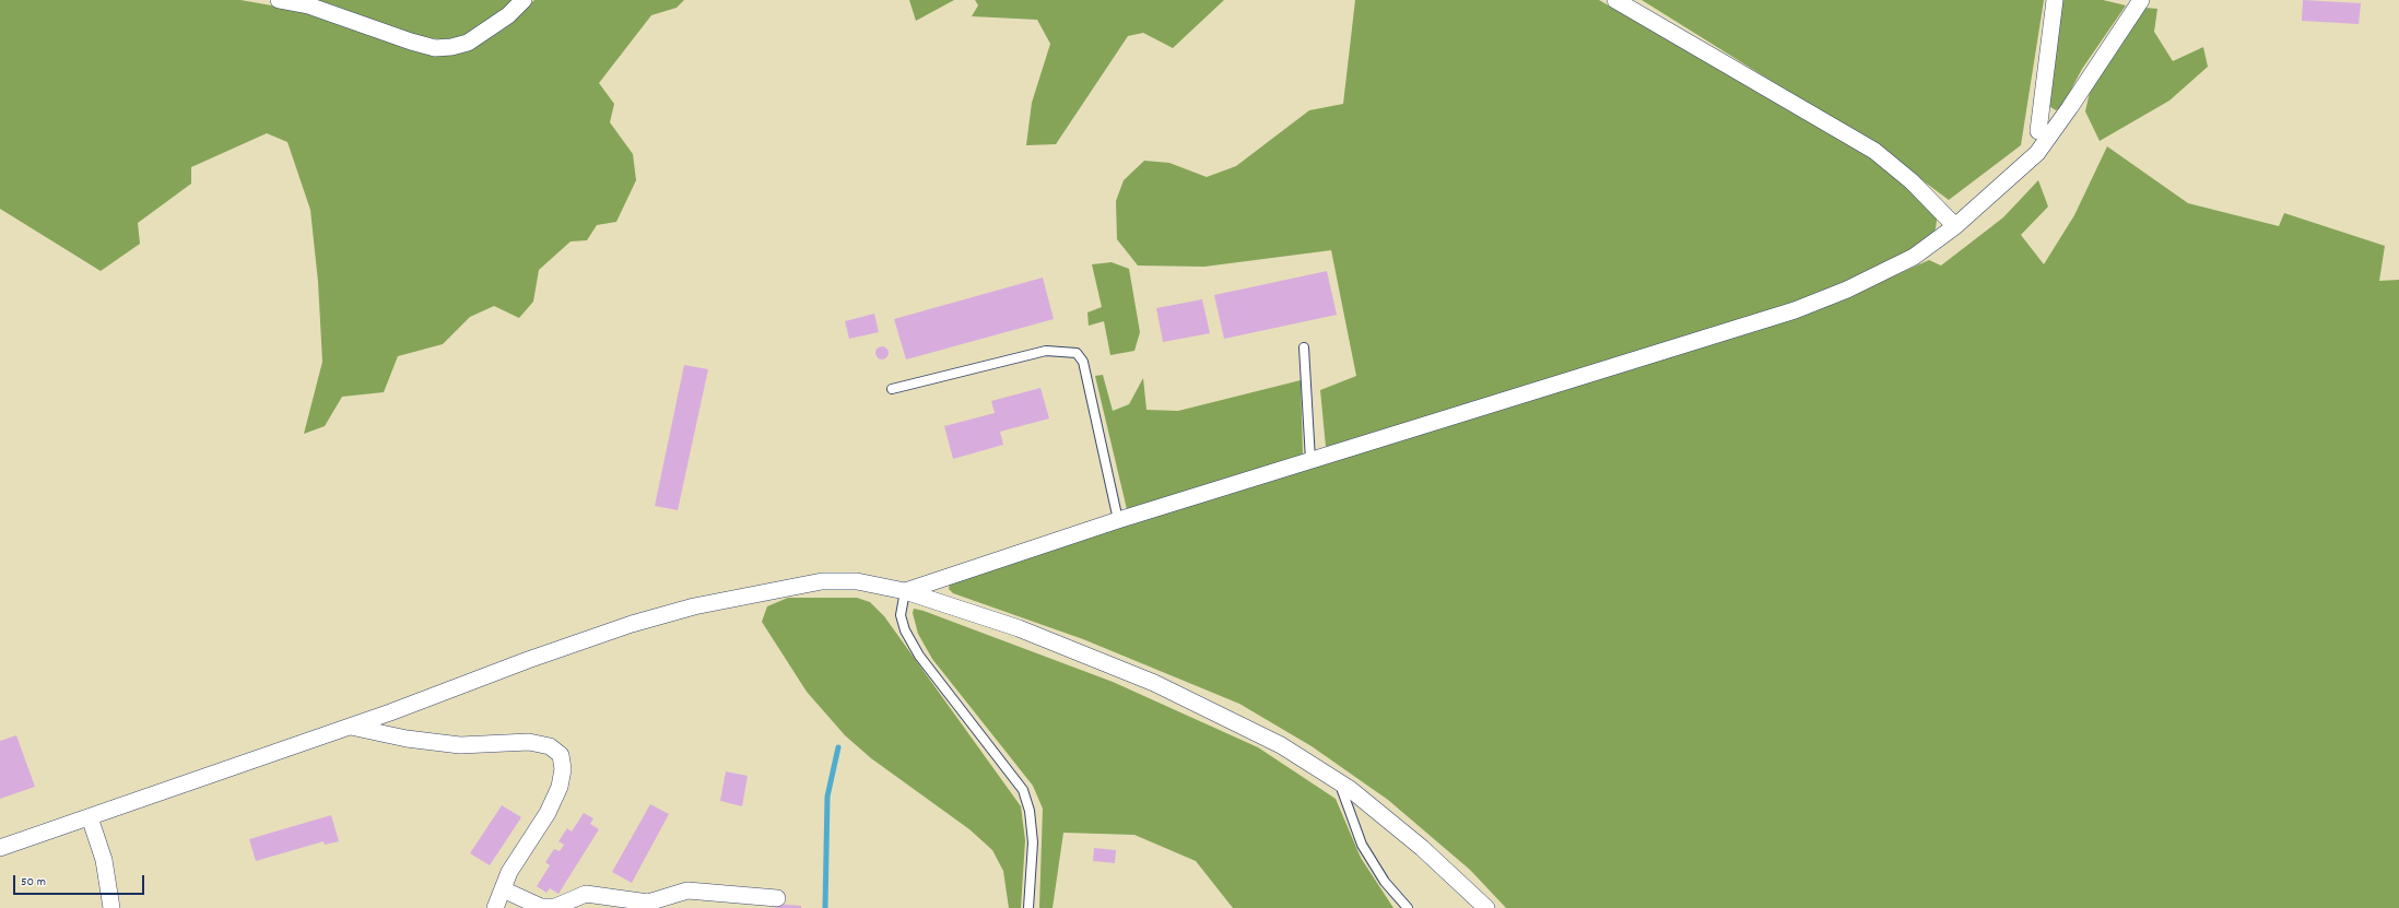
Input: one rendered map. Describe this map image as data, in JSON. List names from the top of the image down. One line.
{"scale_bar":"50 m"}
